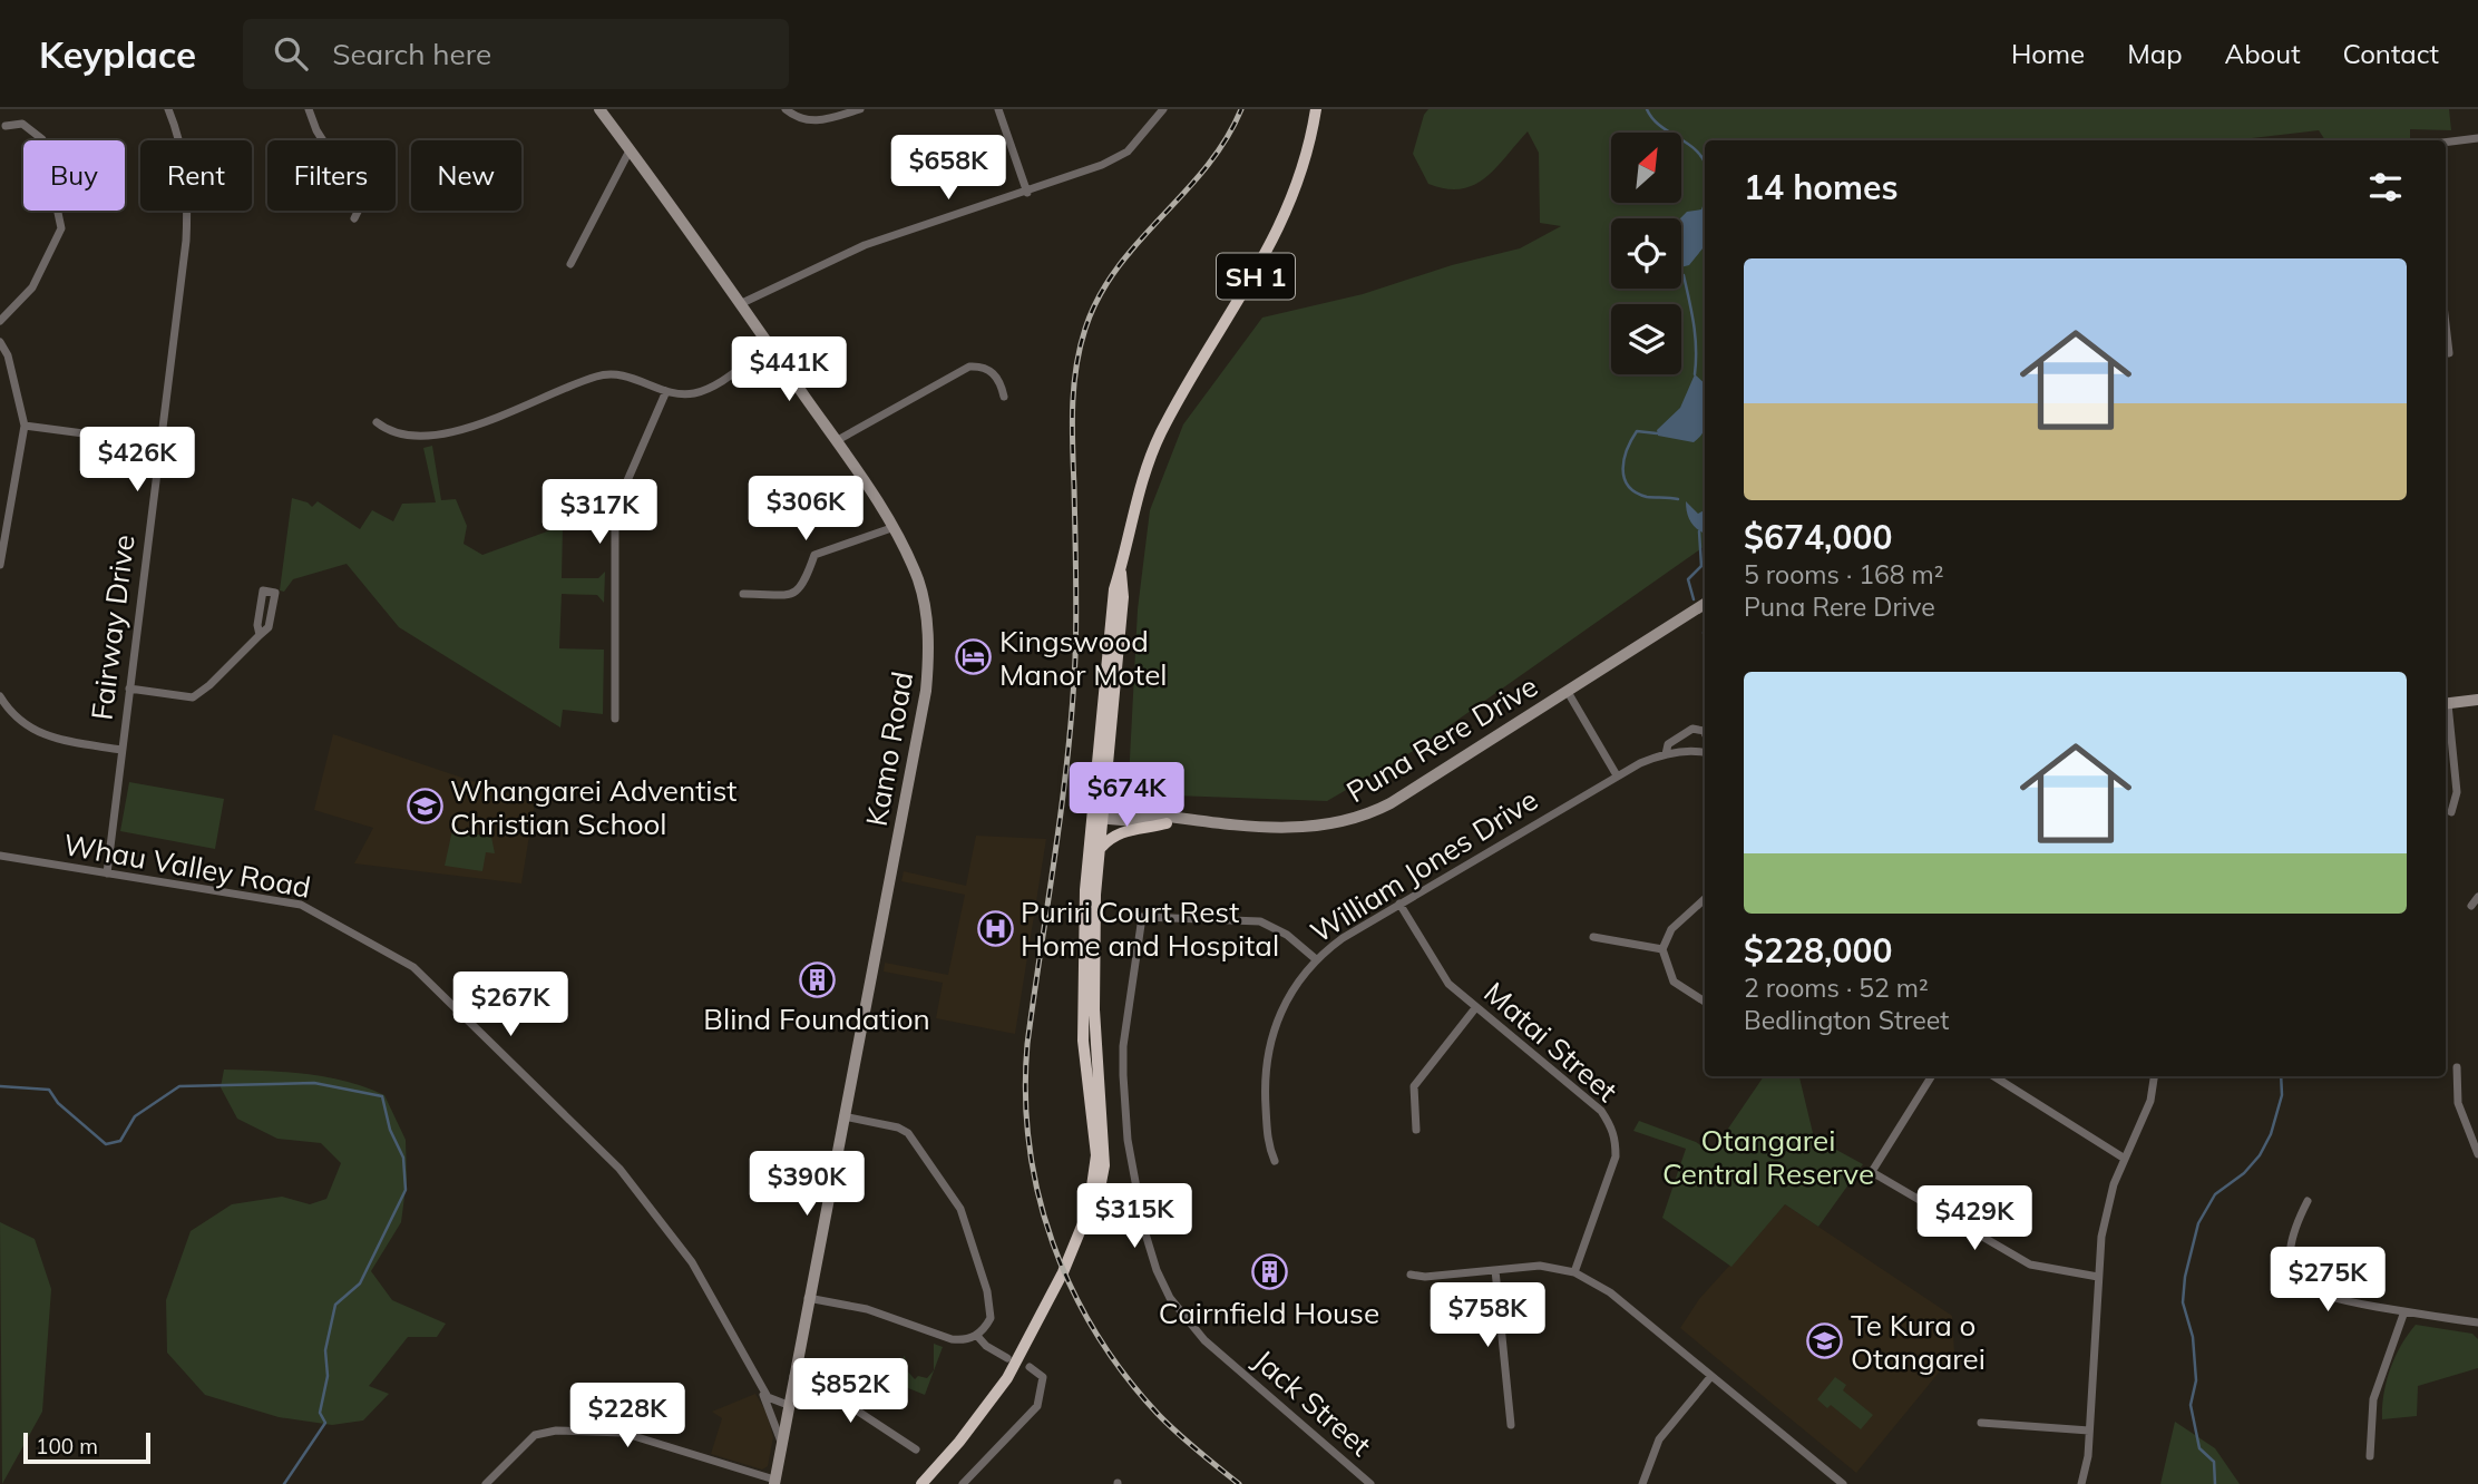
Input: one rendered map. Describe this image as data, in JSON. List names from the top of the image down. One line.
{"streets":{"highway":["SH 1"],"main road":["Puna Rere Drive","Kamo Road"],"street":["Fairway Drive","Whau Valley Road","William Jones Drive","Matai Street","Jack Street"]},"crossings":[["SH 1","Puna Rere Drive"],["Fairway Drive","Whau Valley Road"],["Kamo Road","Whau Valley Road"],["William Jones Drive","Matai Street"],["William Jones Drive","Jack Street"]],"parks":["Otangarei Central Reserve"],"places":{"hotel":["Kingswood Manor Motel"],"school or university":["Whangarei Adventist Christian School","Te Kura o Otangarei"],"hospital":["Puriri Court Rest Home and Hospital"],"building":["Blind Foundation","Cairnfield House"]},"scale_bar":"100 m","north":"top right","page":{"header":"Keyplace","search":"Search here","nav":["Home","Map","About","Contact"],"price":["$658K","$441K","$426K","$306K","$317K","$674K","$267K","$390K","$315K","$429K","$275K","$758K","$852K","$228K"],"chip":["Buy","Rent","Filters","New"],"heading":"14 homes","list":[{"name":"$674,000","note":"5 rooms · 168 m² · Puna Rere Drive"},{"name":"$228,000","note":"2 rooms · 52 m² · Bedlington Street"}],"scale":"100 m"}}
